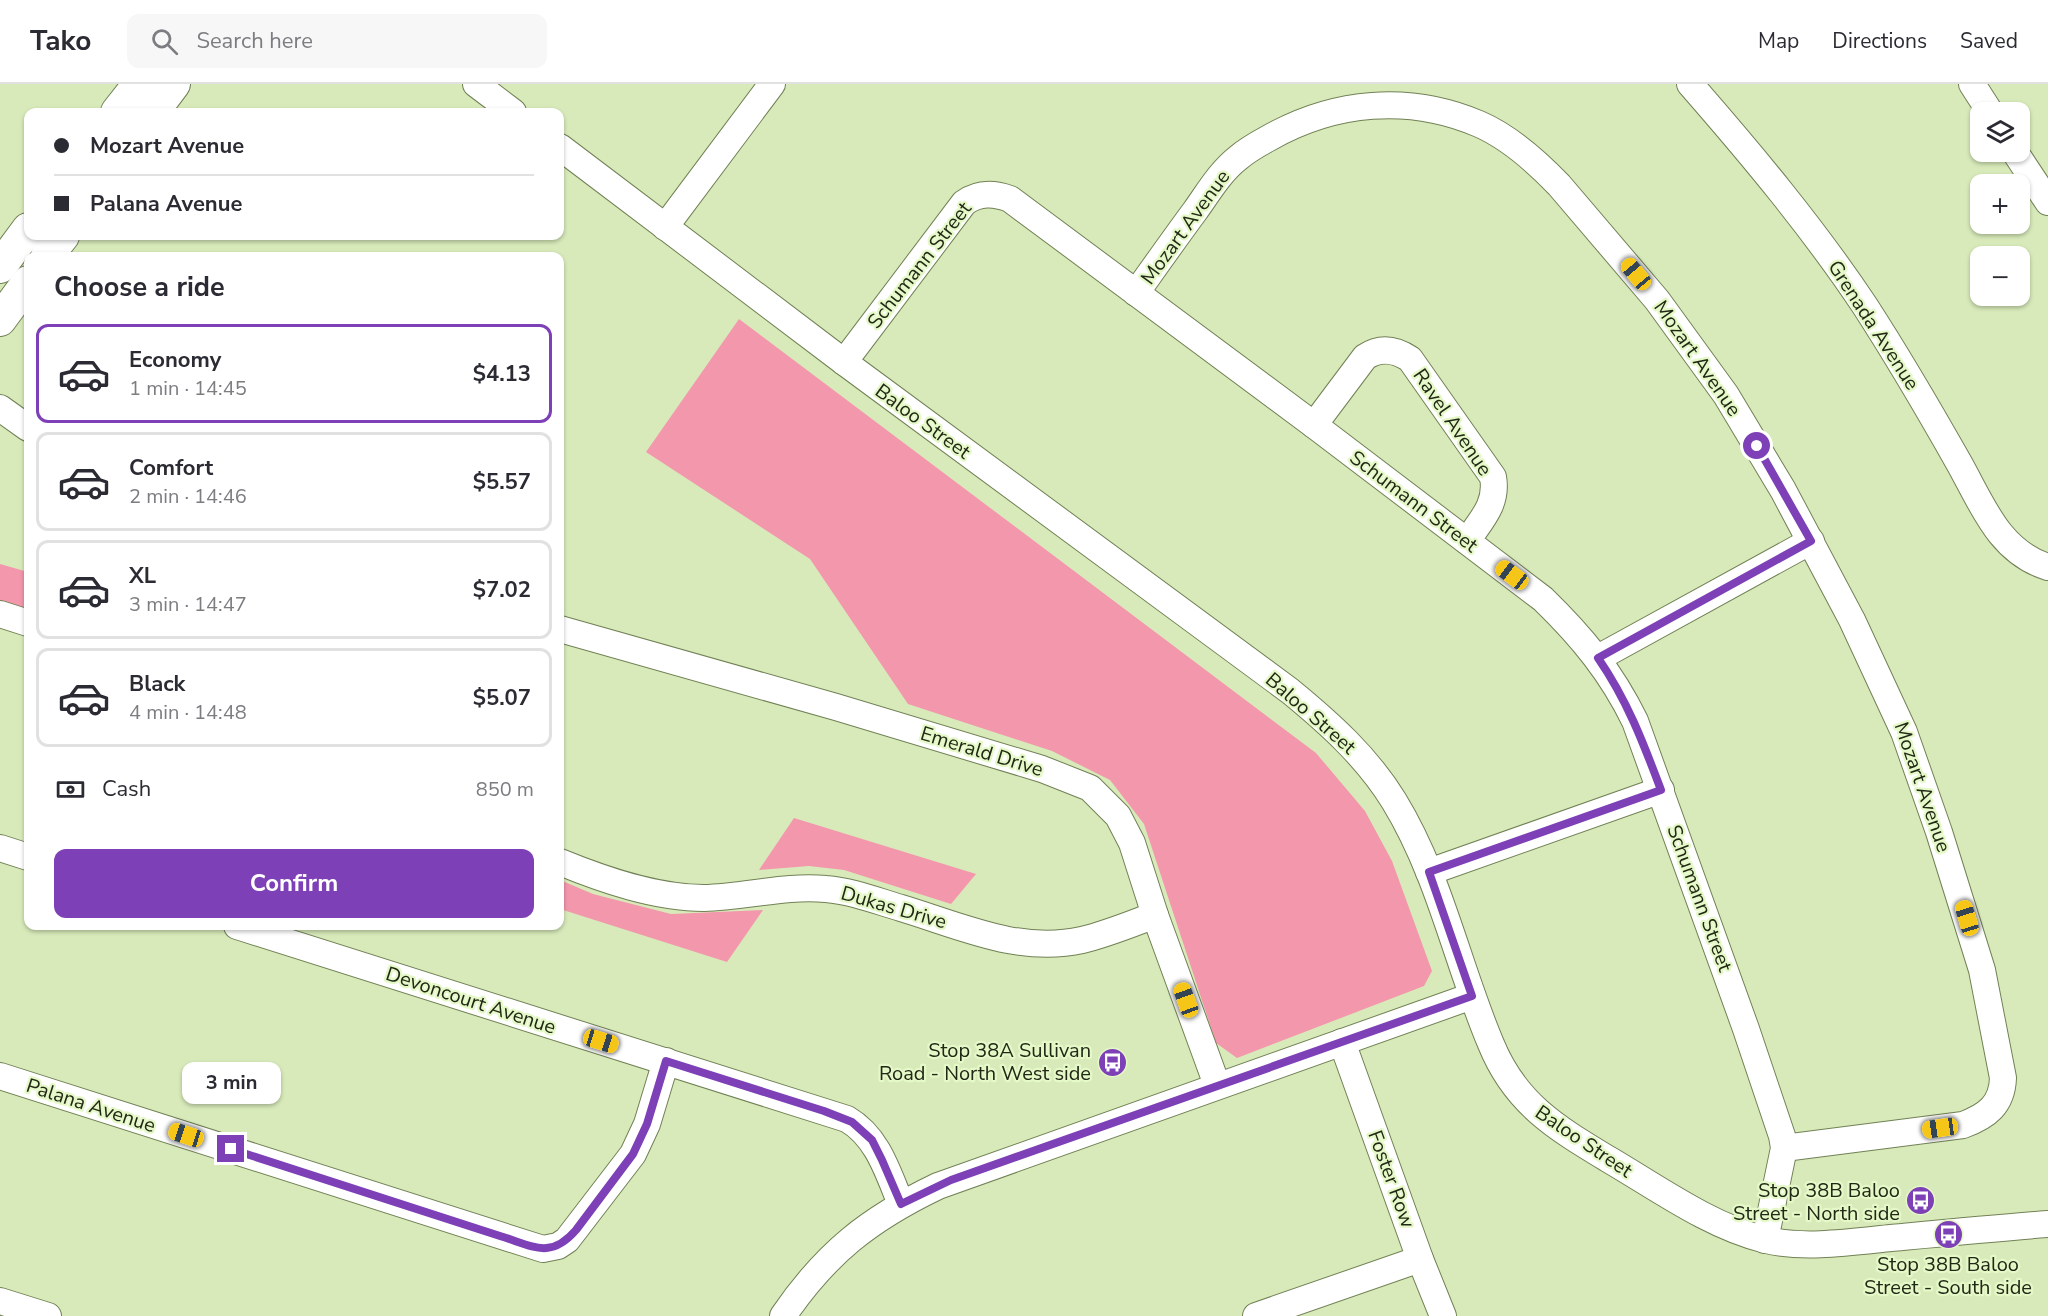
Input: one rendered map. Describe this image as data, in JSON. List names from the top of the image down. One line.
{"streets":{"street":["Mozart Avenue","Schumann Street","Grenada Avenue","Baloo Street","Ravel Avenue","Emerald Drive","Dukas Drive","Devoncourt Avenue","Palana Avenue","Foster Row"]},"crossings":[["Mozart Avenue","Schumann Street"],["Schumann Street","Baloo Street"],["Schumann Street","Ravel Avenue"],["Emerald Drive","Dukas Drive"],["Devoncourt Avenue","Palana Avenue"]],"places":{"bus stop":["Stop 38A Sullivan Road - North West side","Stop 38B Baloo Street - North side","Stop 38B Baloo Street - South side"]},"page":{"header":"Tako","search":"Search here","nav":["Map","Directions","Saved"],"map_buttons":["+","−"],"banner":["Mozart Avenue","Palana Avenue"],"heading":"Choose a ride","list":[{"name":"Economy","note":"1 min · 14:45","value":"$4.13"},{"name":"Comfort","note":"2 min · 14:46","value":"$5.57"},{"name":"XL","note":"3 min · 14:47","value":"$7.02"},{"name":"Black","note":"4 min · 14:48","value":"$5.07"}],"pay":["Cash","850 m"],"buttons":"Confirm","bubble":"3 min"}}
